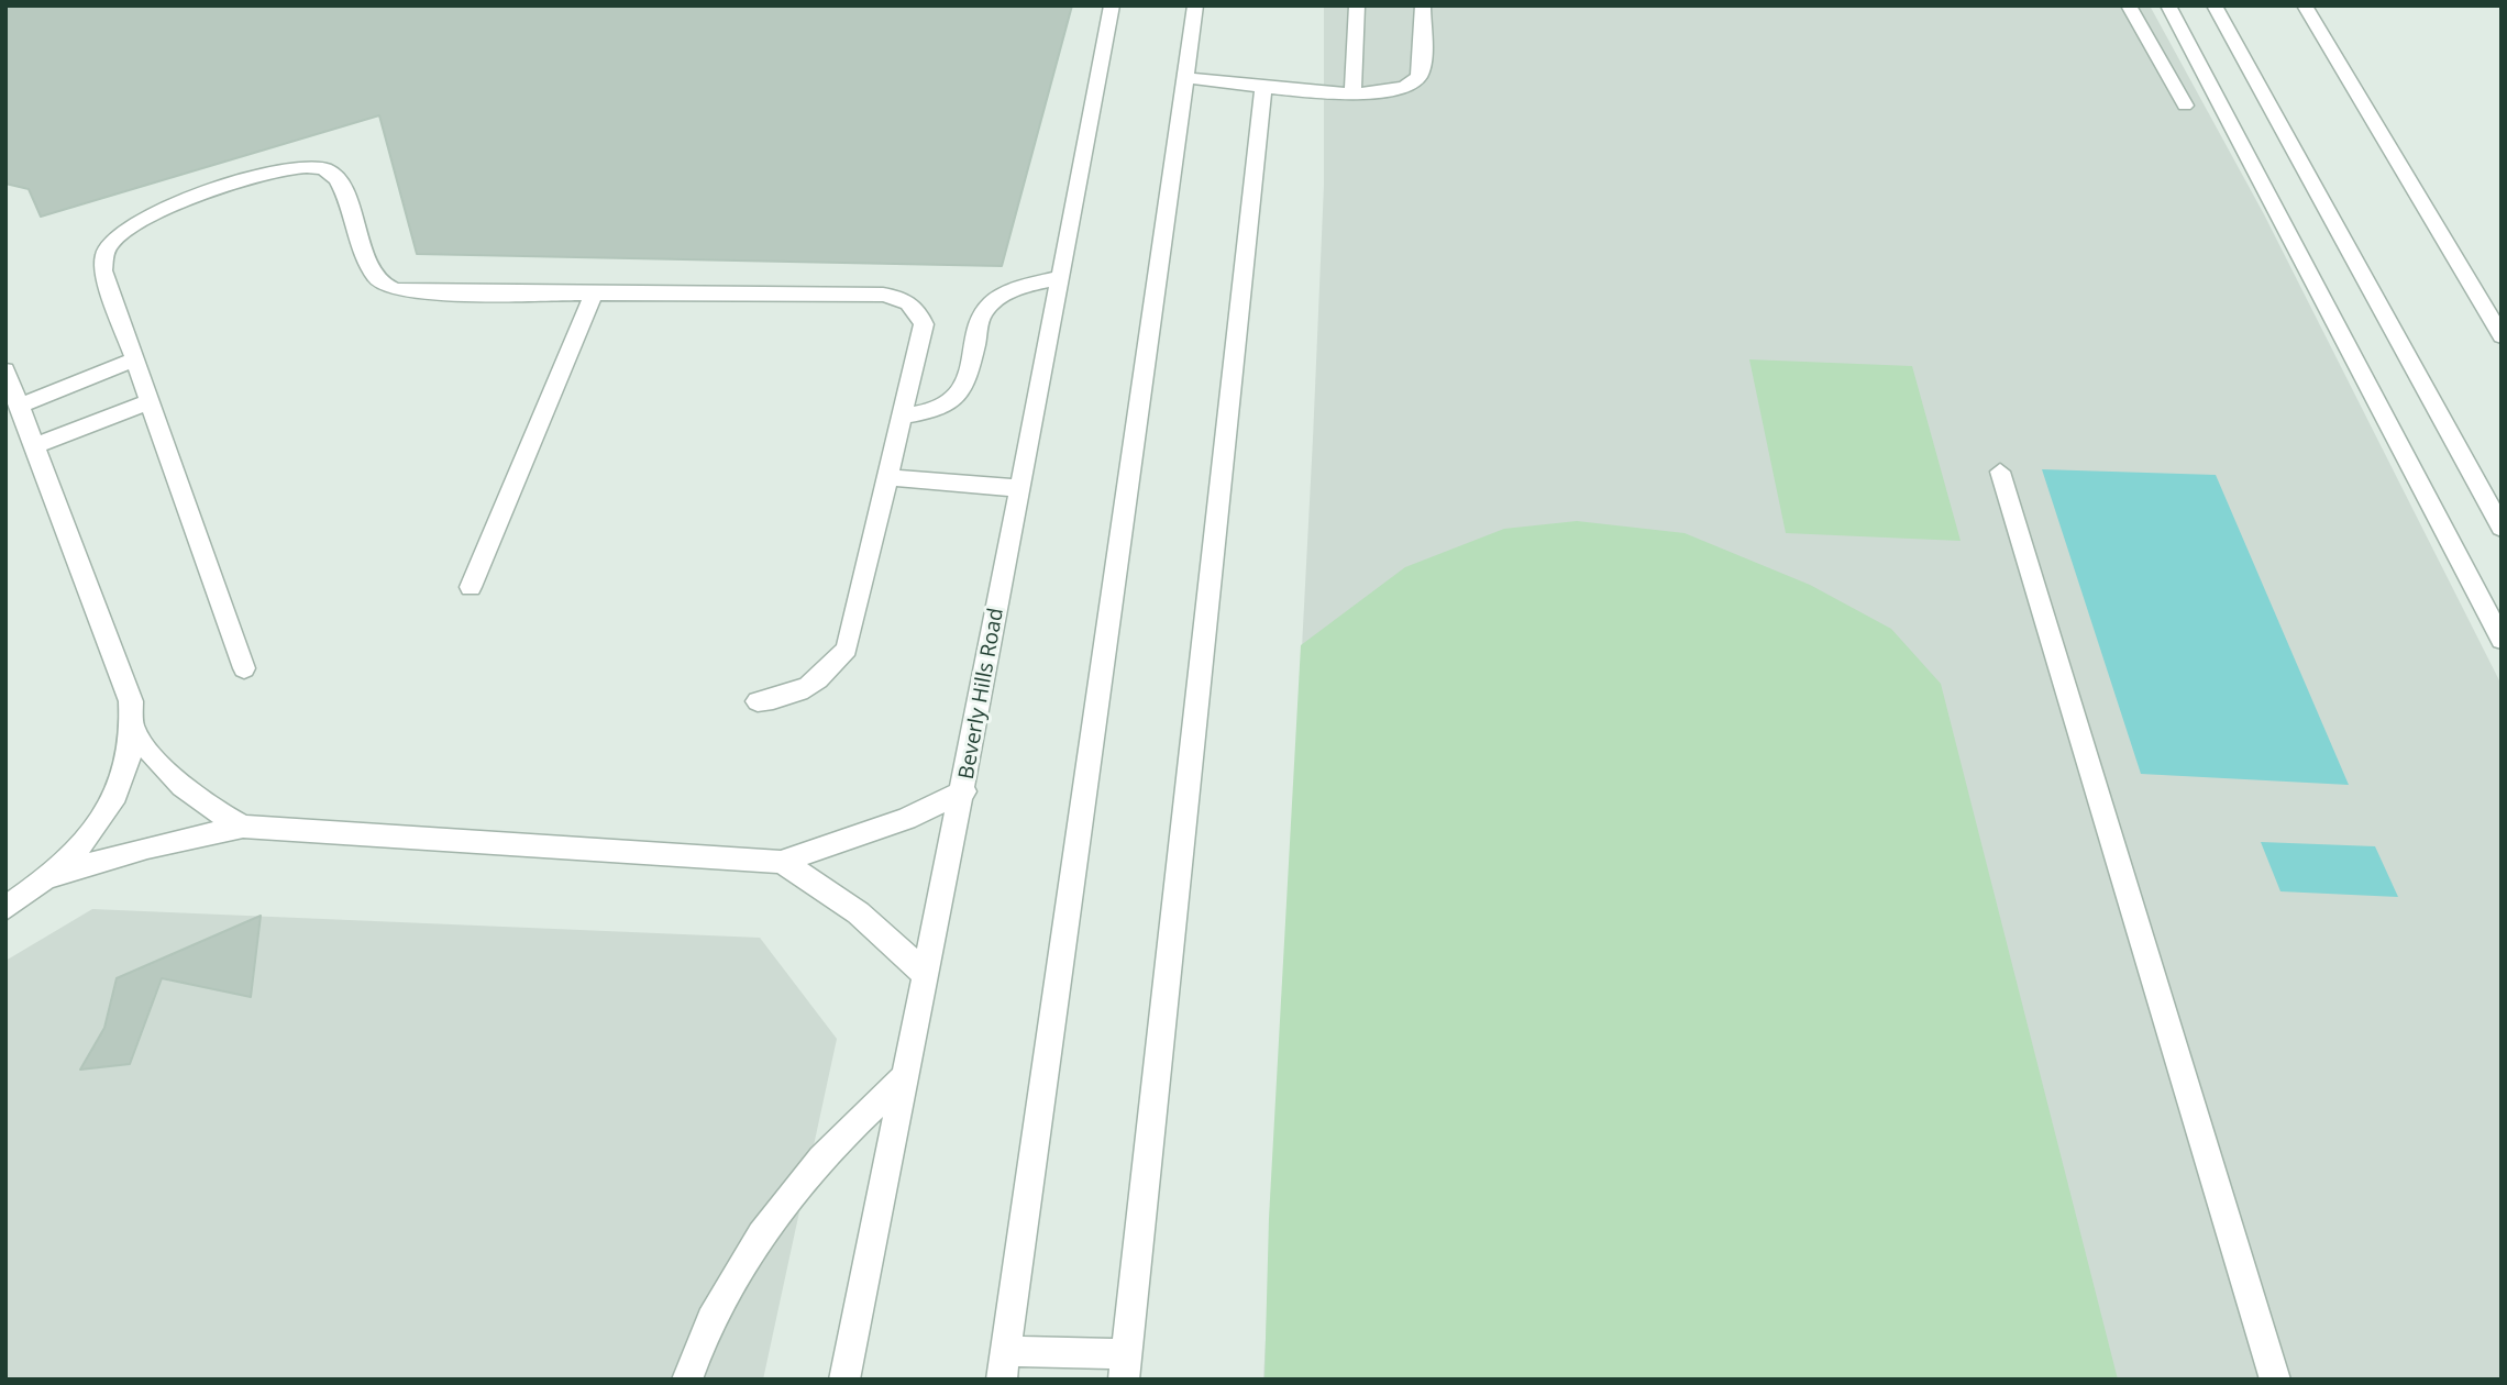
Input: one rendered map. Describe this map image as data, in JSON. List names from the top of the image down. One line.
{"streets":{"street":["Beverly Hills Road"]}}
